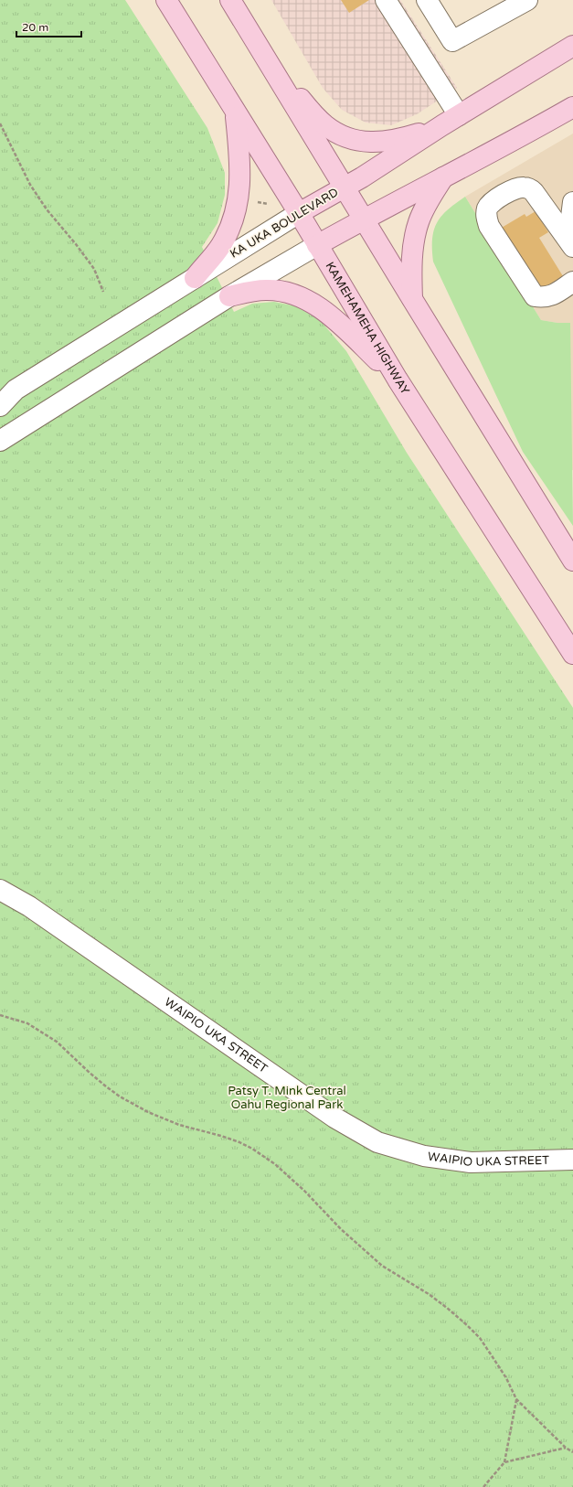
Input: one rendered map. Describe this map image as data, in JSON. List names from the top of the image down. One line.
{"streets":{"main road":["KA UKA BOULEVARD","KAMEHAMEHA HIGHWAY"],"street":["WAIPIO UKA STREET"]},"crossings":[["KA UKA BOULEVARD","KAMEHAMEHA HIGHWAY"]],"parks":["Patsy T. Mink Central Oahu Regional Park"],"scale_bar":"20 m"}
